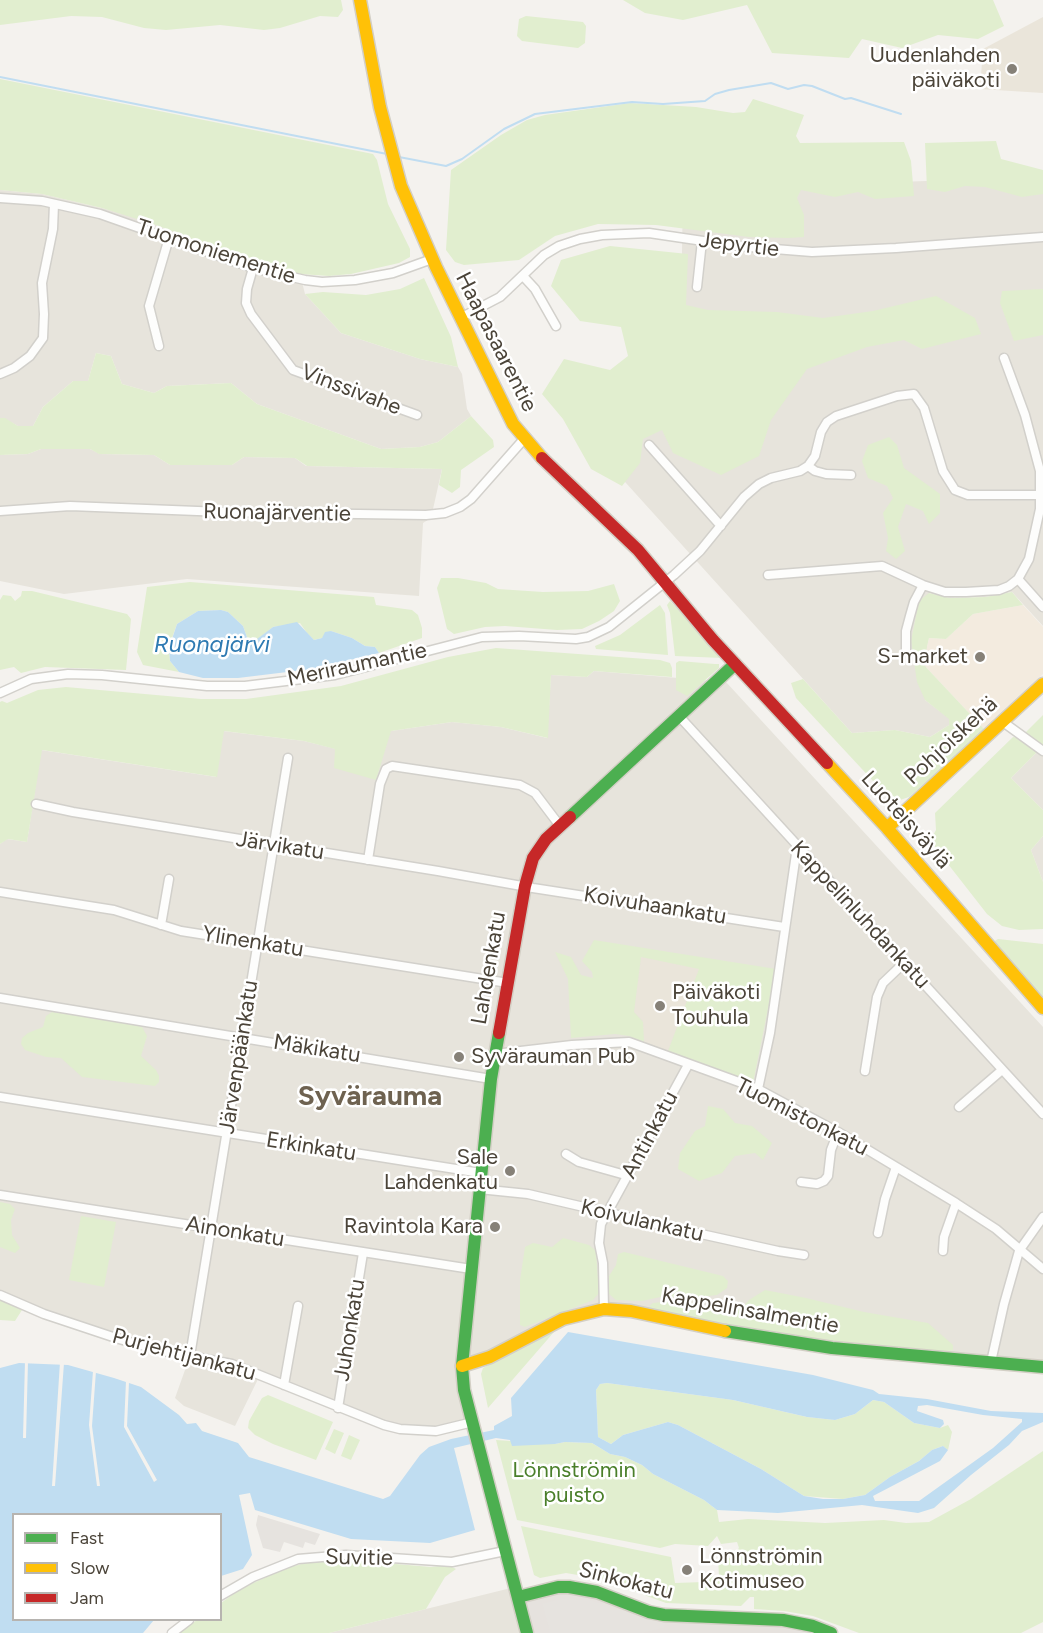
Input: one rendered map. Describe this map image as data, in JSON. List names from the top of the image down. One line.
{"streets":{"main road":["Haapasaarentie","Pohjoiskehä","Luoteisväylä","Lahdenkatu","Kappelinsalmentie","Sinkokatu"],"street":["Jepyrtie","Tuomoniementie","Vinssivahe","Ruonajärventie","Meriraumantie","Järvikatu","Koivuhaankatu","Kappelinluhdankatu","Ylinenkatu","Mäkikatu","Järvenpäänkatu","Tuomistonkatu","Antinkatu","Erkinkatu","Koivulankatu","Ainonkatu","Juhonkatu","Purjehtijankatu","Suvitie"]},"crossings":[["Jepyrtie","Haapasaarentie"],["Tuomoniementie","Haapasaarentie"],["Tuomoniementie","Vinssivahe"],["Haapasaarentie","Ruonajärventie"],["Haapasaarentie","Meriraumantie"],["Haapasaarentie","Luoteisväylä"],["Haapasaarentie","Lahdenkatu"],["Pohjoiskehä","Luoteisväylä"],["Luoteisväylä","Lahdenkatu"],["Järvikatu","Koivuhaankatu"],["Järvikatu","Lahdenkatu"],["Järvikatu","Järvenpäänkatu"],["Koivuhaankatu","Lahdenkatu"],["Kappelinluhdankatu","Lahdenkatu"],["Ylinenkatu","Lahdenkatu"],["Ylinenkatu","Järvenpäänkatu"],["Lahdenkatu","Mäkikatu"],["Lahdenkatu","Tuomistonkatu"],["Lahdenkatu","Erkinkatu"],["Lahdenkatu","Koivulankatu"],["Lahdenkatu","Ainonkatu"],["Lahdenkatu","Kappelinsalmentie"],["Lahdenkatu","Purjehtijankatu"],["Lahdenkatu","Suvitie"],["Lahdenkatu","Sinkokatu"],["Mäkikatu","Järvenpäänkatu"],["Järvenpäänkatu","Erkinkatu"],["Järvenpäänkatu","Ainonkatu"],["Järvenpäänkatu","Purjehtijankatu"],["Tuomistonkatu","Antinkatu"],["Antinkatu","Koivulankatu"],["Antinkatu","Kappelinsalmentie"],["Ainonkatu","Juhonkatu"],["Juhonkatu","Purjehtijankatu"]],"districts":["Syvärauma"],"water":["Ruonajärvi"],"parks":["Lönnströmin puisto"],"places":["Uudenlahden päiväkoti","S-market","Päiväkoti Touhula","Syvärauman Pub","Sale Lahdenkatu","Ravintola Kara","Lönnströmin Kotimuseo"],"legend":["Fast","Slow","Jam"]}
